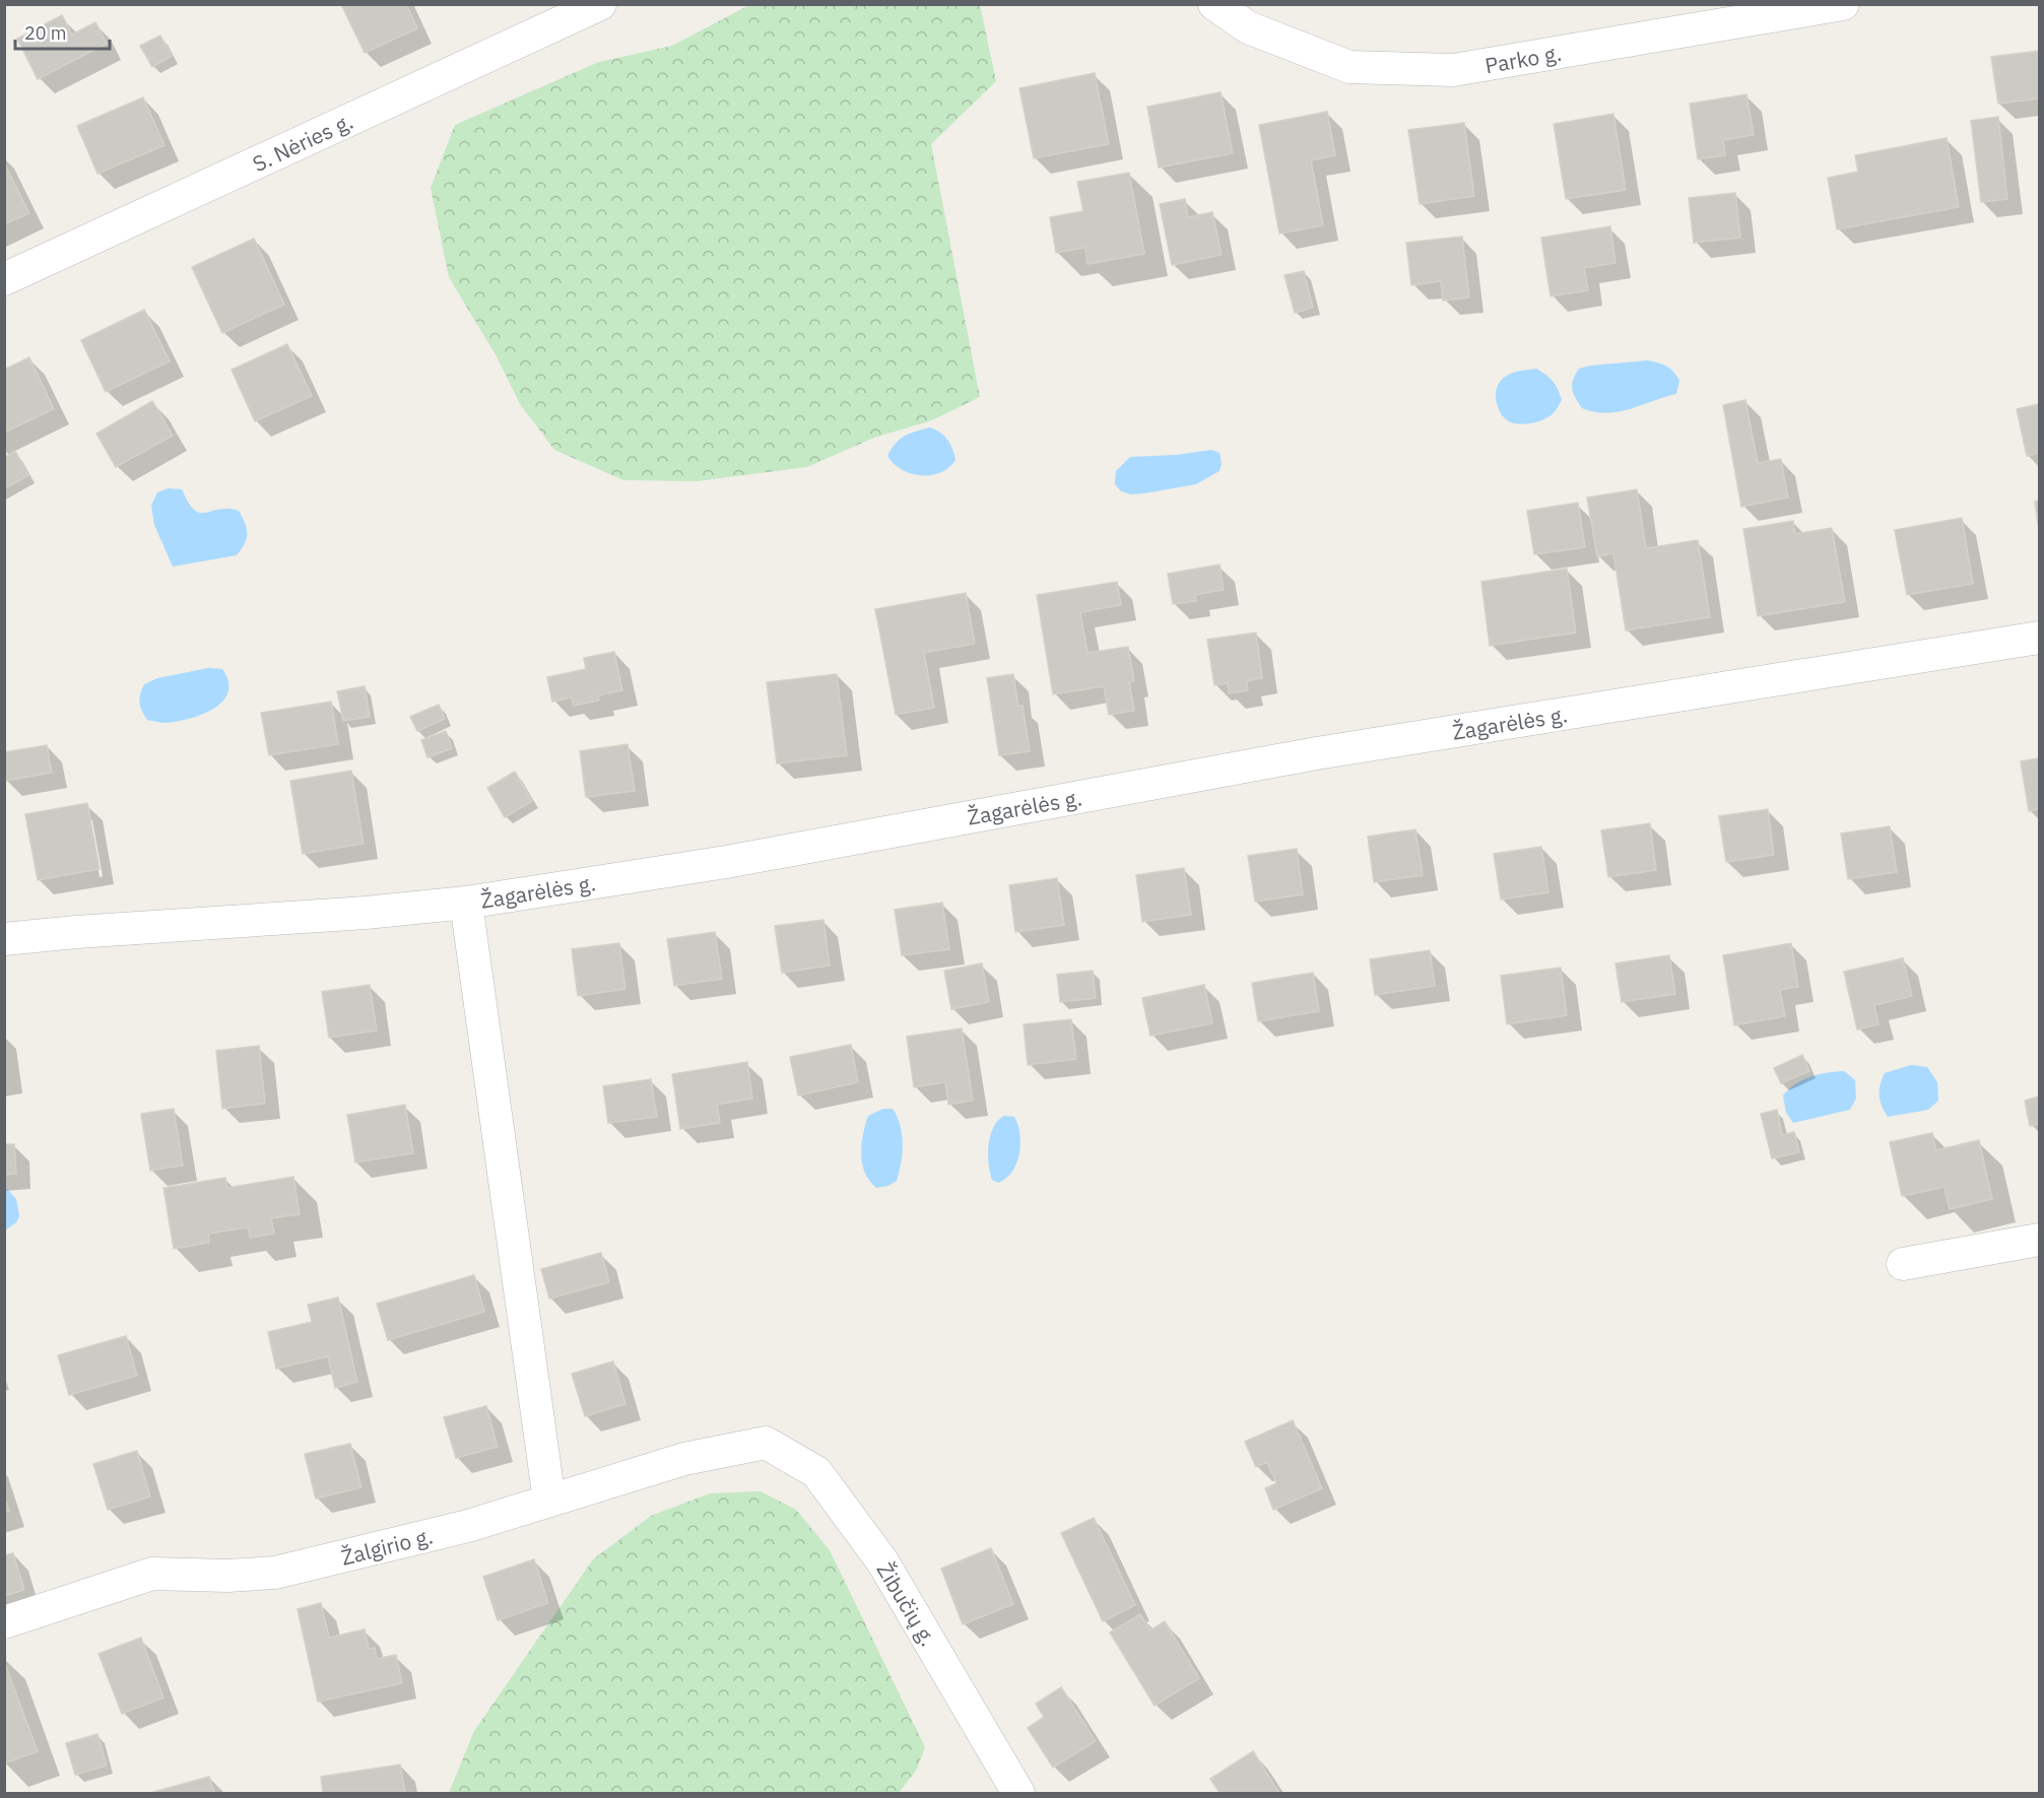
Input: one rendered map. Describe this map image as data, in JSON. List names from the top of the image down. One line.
{"streets":{"street":["Parko g.","S. Nėries g.","Žagarėlės g.","Žalgirio g.","Žibučių g."]},"crossings":[["Žalgirio g.","Žibučių g."]],"scale_bar":"20 m"}
